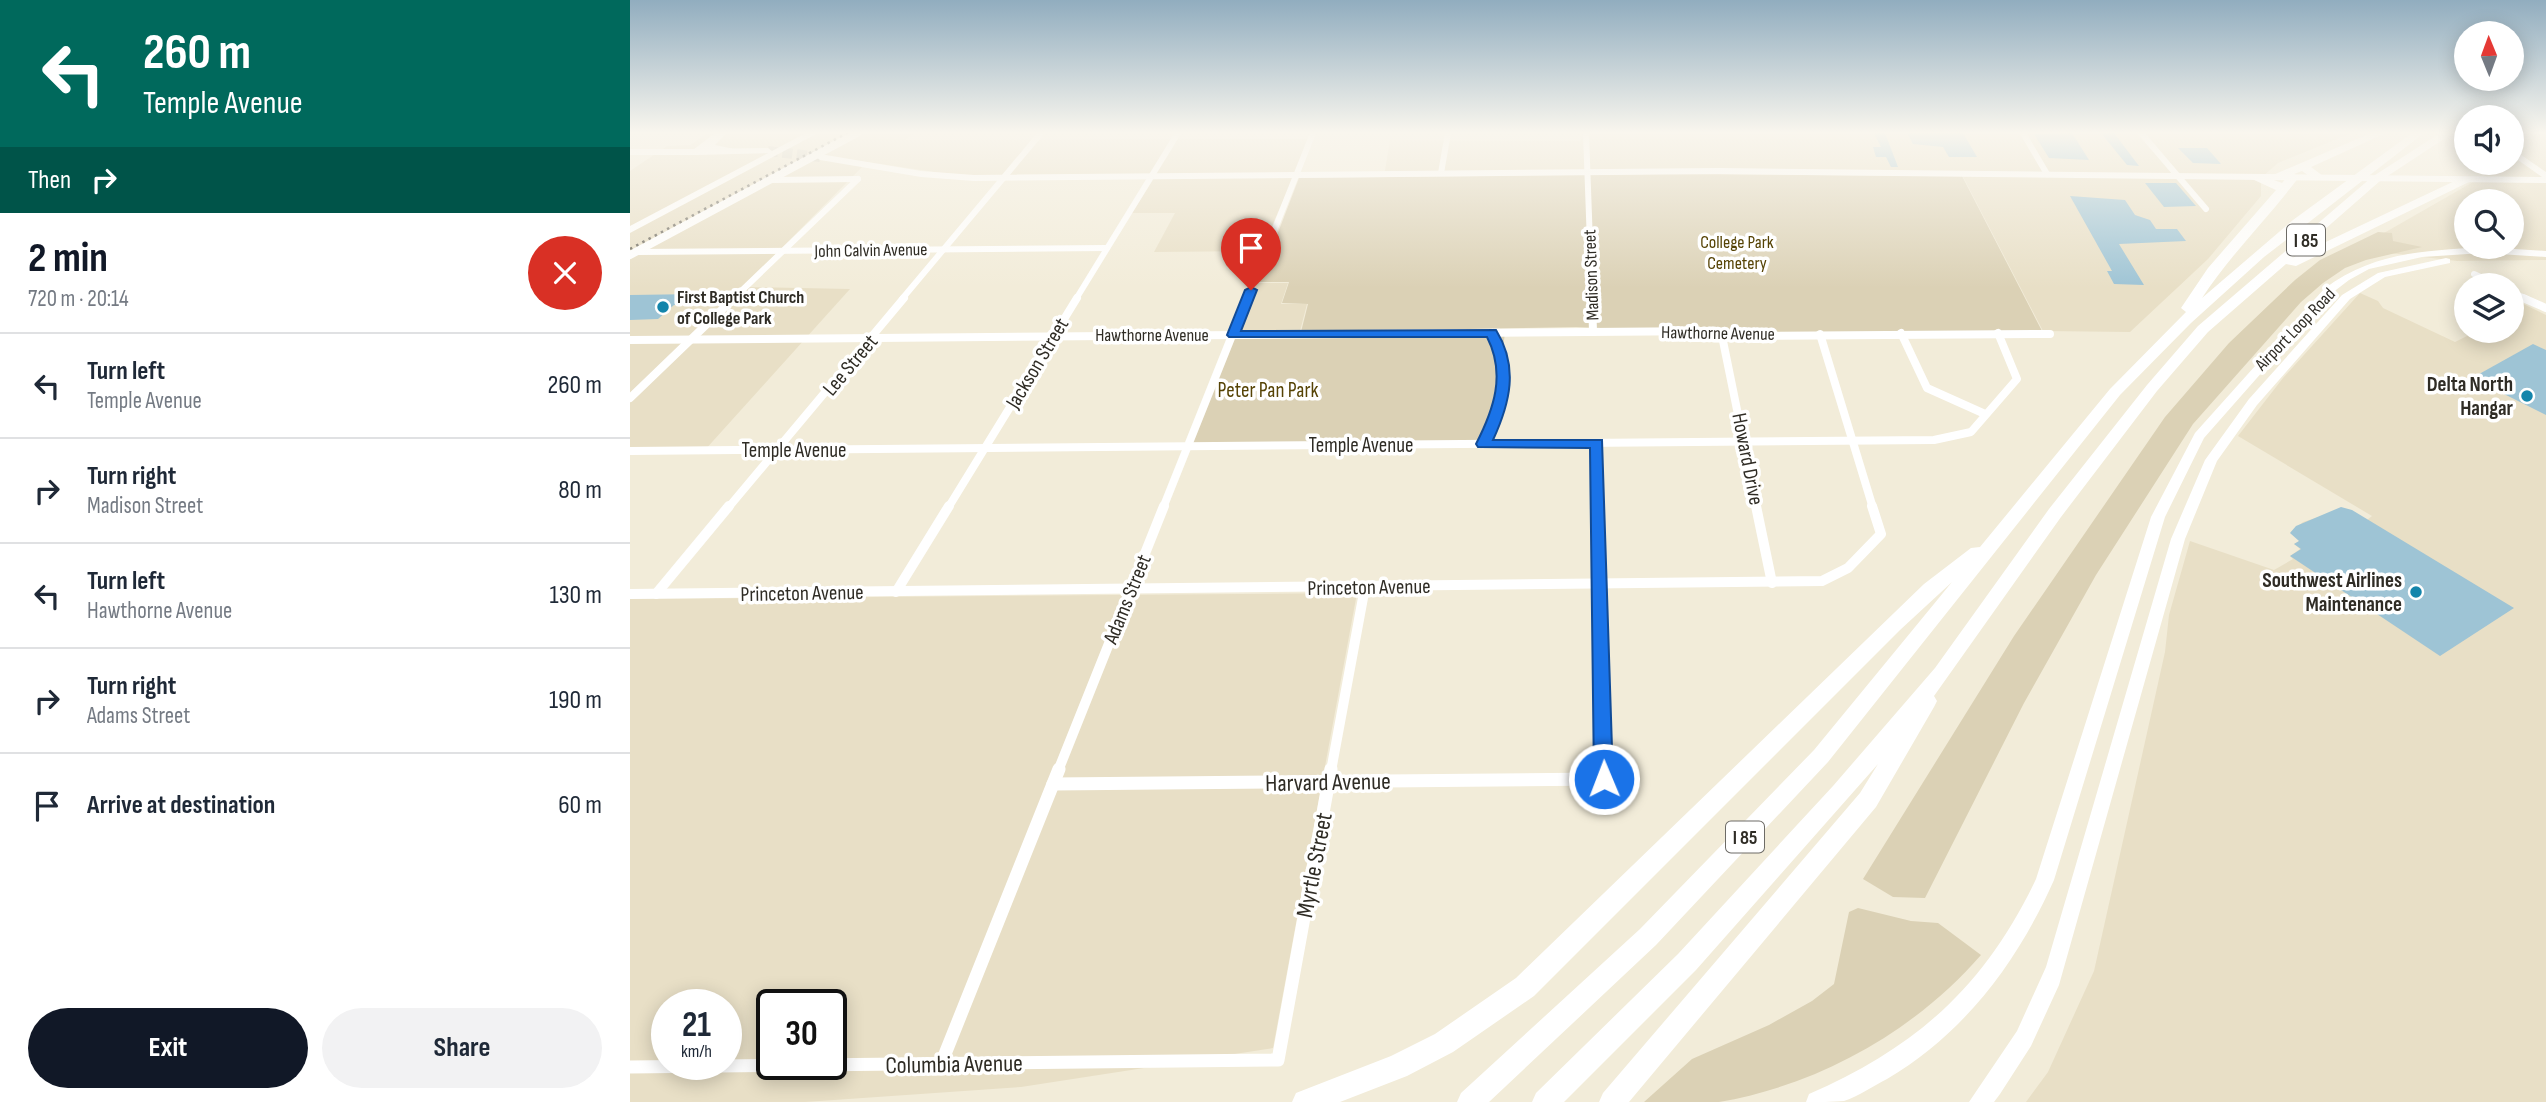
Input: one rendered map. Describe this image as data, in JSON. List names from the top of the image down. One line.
{"streets":{"highway":["I 85"],"main road":["Airport Loop Road"],"street":["John Calvin Avenue","Madison Street","Hawthorne Avenue","Jackson Street","Lee Street","Temple Avenue","Howard Drive","Princeton Avenue","Adams Street","Harvard Avenue","Myrtle Street","Columbia Avenue"]},"crossings":[["John Calvin Avenue","Jackson Street"],["John Calvin Avenue","Lee Street"],["Madison Street","Hawthorne Avenue"],["Hawthorne Avenue","Jackson Street"],["Hawthorne Avenue","Lee Street"],["Hawthorne Avenue","Temple Avenue"],["Hawthorne Avenue","Howard Drive"],["Hawthorne Avenue","Princeton Avenue"],["Hawthorne Avenue","Adams Street"],["Jackson Street","Temple Avenue"],["Jackson Street","Princeton Avenue"],["Lee Street","Temple Avenue"],["Lee Street","Princeton Avenue"],["Temple Avenue","Howard Drive"],["Temple Avenue","Princeton Avenue"],["Temple Avenue","Adams Street"],["Howard Drive","Princeton Avenue"],["Princeton Avenue","Adams Street"],["Princeton Avenue","Harvard Avenue"],["Princeton Avenue","Myrtle Street"],["Adams Street","Harvard Avenue"],["Adams Street","Columbia Avenue"],["Harvard Avenue","Myrtle Street"],["Myrtle Street","Columbia Avenue"]],"parks":["College Park Cemetery","Peter Pan Park"],"places":["First Baptist Church of College Park","Delta North Hangar","Southwest Airlines Maintenance"],"north":"top","page":{"turn":["260 m","Temple Avenue"],"then":"Then","heading":["2 min","720 m · 20:14"],"list":[{"name":"Turn left","note":"Temple Avenue","value":"260 m"},{"name":"Turn right","note":"Madison Street","value":"80 m"},{"name":"Turn left","note":"Hawthorne Avenue","value":"130 m"},{"name":"Turn right","note":"Adams Street","value":"190 m"},{"name":"Arrive at destination","value":"60 m"}],"speed":"21 km/h","limit":"30","buttons":["Exit","Share"]}}
